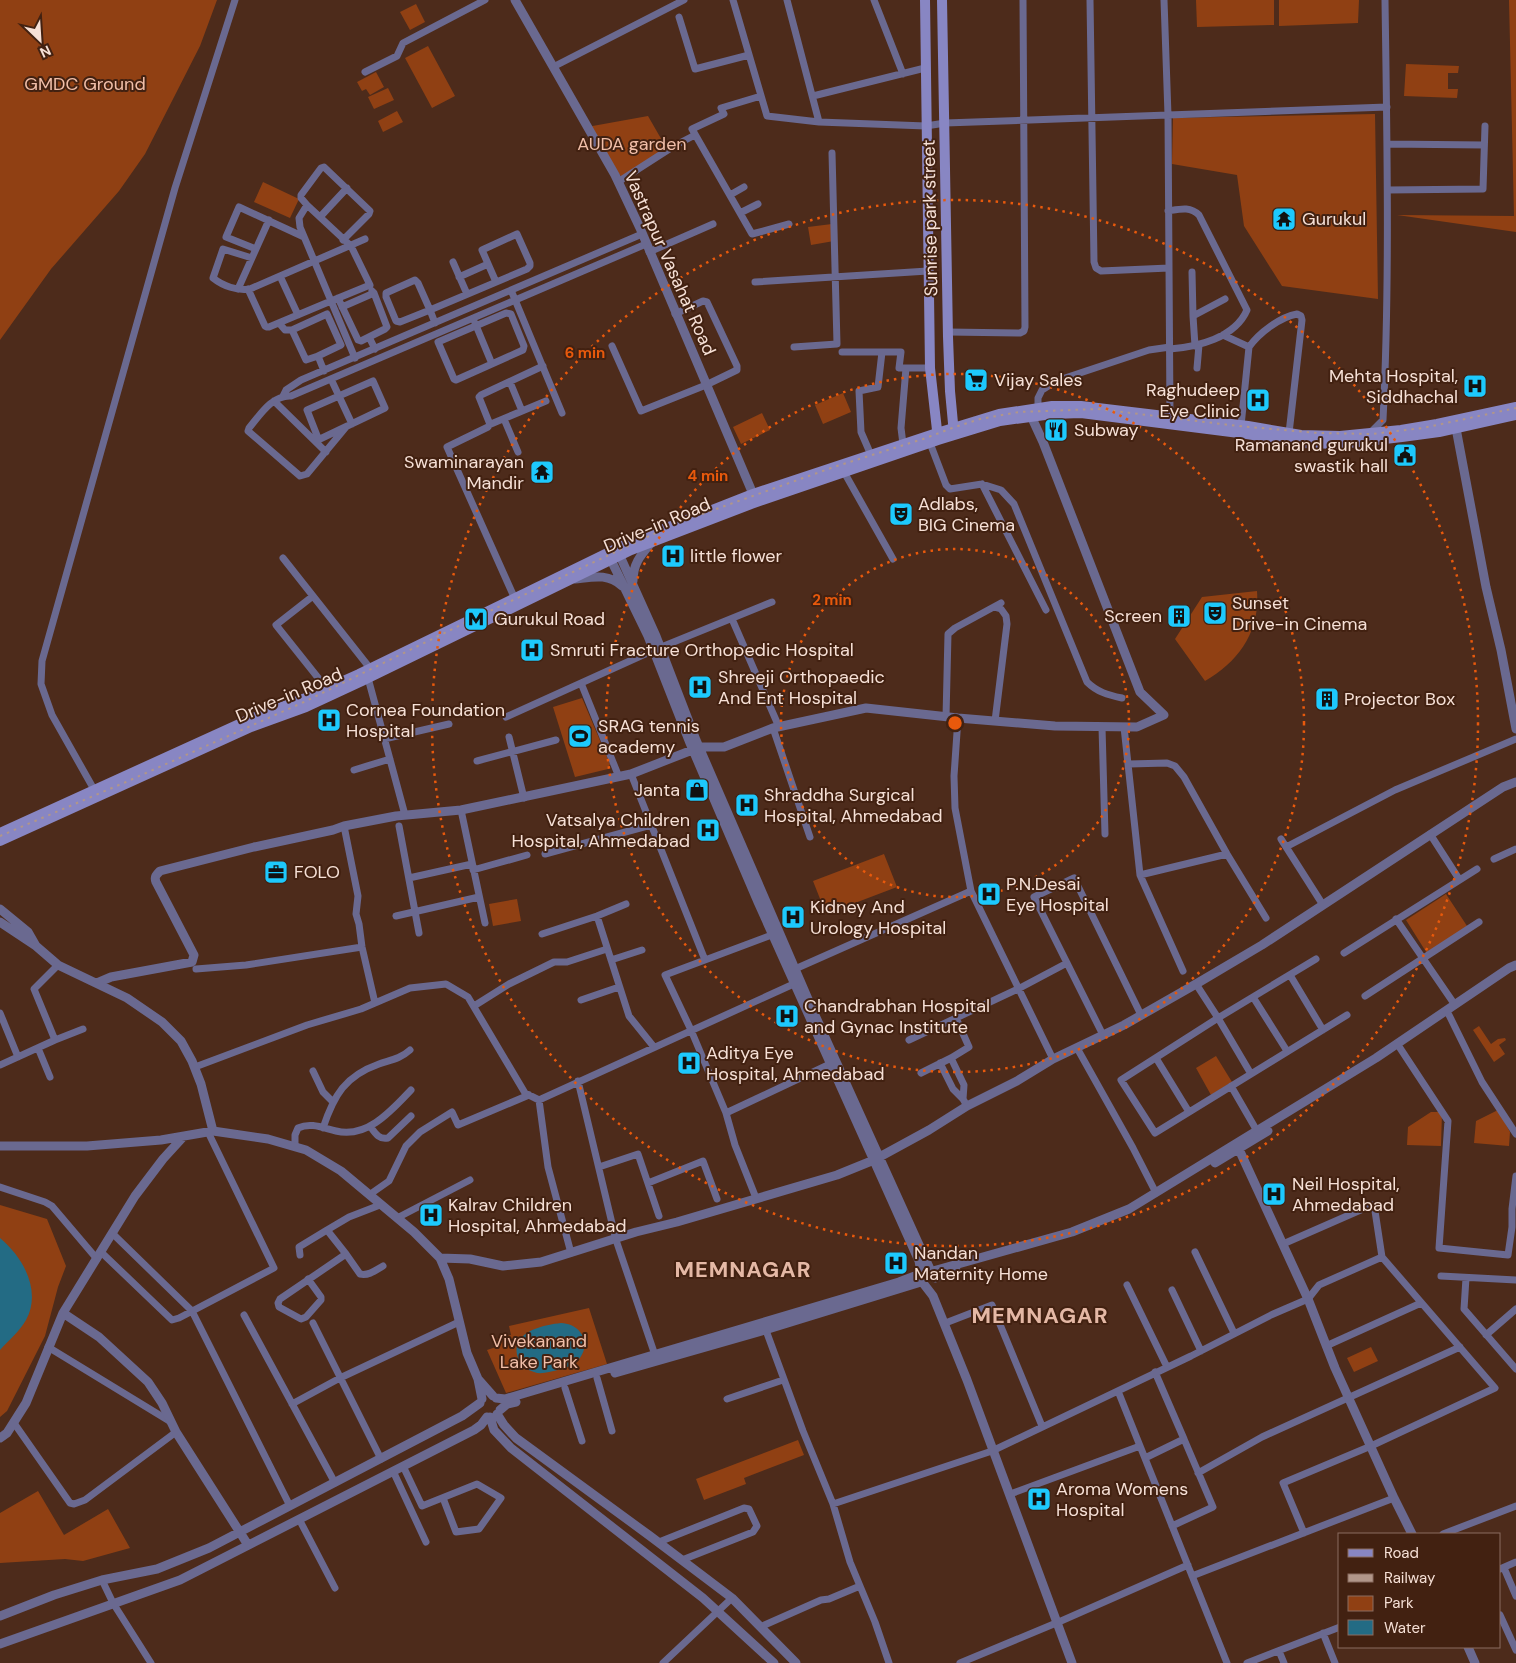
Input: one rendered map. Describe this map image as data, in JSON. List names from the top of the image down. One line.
{"streets":{"main road":["Sunrise park street","Drive-in Road"],"street":["Vastrapur Vasahat Road"]},"crossings":[["Sunrise park street","Drive-in Road"],["Vastrapur Vasahat Road","Drive-in Road"]],"districts":["MEMNAGAR","MEMNAGAR"],"parks":["GMDC Ground","AUDA garden","Vivekanand Lake Park"],"places":{"temple":["Gurukul","Swaminarayan Mandir"],"supermarket":["Vijay Sales"],"hospital":["Mehta Hospital, Siddhachal","Raghudeep Eye Clinic","little flower","Smruti Fracture Orthopedic Hospital","Shreeji Orthopaedic And Ent Hospital","Cornea Foundation Hospital","Shraddha Surgical Hospital, Ahmedabad","Vatsalya Children Hospital, Ahmedabad","P.N.Desai Eye Hospital","Kidney And Urology Hospital","Chandrabhan Hospital and Gynac Institute","Aditya Eye Hospital, Ahmedabad","Neil Hospital, Ahmedabad","Kalrav Children Hospital, Ahmedabad","Nandan Maternity Home","Aroma Womens Hospital"],"restaurant":["Subway"],"public building":["Ramanand gurukul swastik hall"],"theatre":["Adlabs, BIG Cinema","Sunset Drive-in Cinema"],"building":["Screen","Projector Box"],"metro station":["Gurukul Road"],"sports":["SRAG tennis academy"],"shop":["Janta"],"office":["FOLO"]},"legend":["Road","Railway","Park","Water"],"north":"bottom right","rings":["6 min","4 min","2 min"]}
